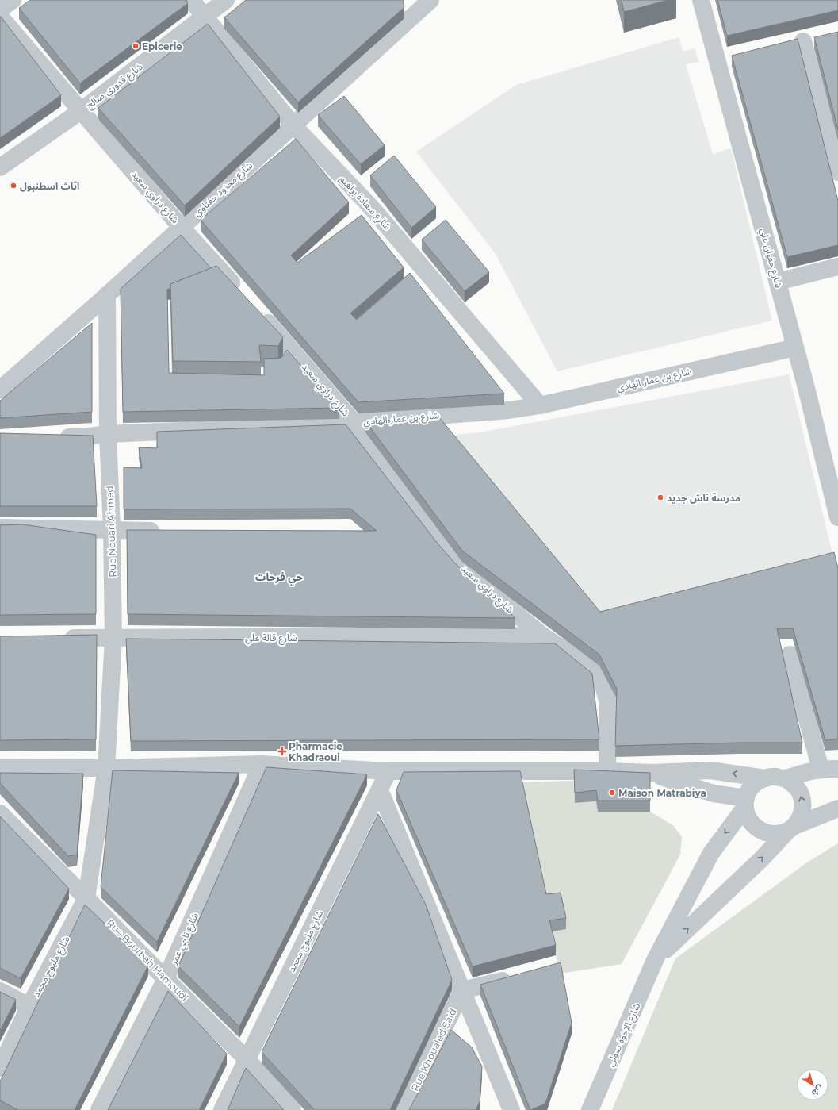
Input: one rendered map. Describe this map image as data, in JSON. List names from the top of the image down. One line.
{"streets":{"street":["شارع قدوري صالح","شارع محزود حفناوي","شارع دراوي سعيد","شارع سعادة براهيم","شارع حفيان علي","شارع بن عمار الهادي","Rue Nouari Ahmed","شارع قالة علي","شارع ناجي عمر","شارع مليوح محمد","Rue Bourbah Hamoudi","شارع الإخوة صولي","Rue Khoualed Said"]},"crossings":[["شارع قدوري صالح","شارع دراوي سعيد"],["شارع قدوري صالح","شارع سعادة براهيم"],["شارع محزود حفناوي","شارع دراوي سعيد"],["شارع محزود حفناوي","شارع سعادة براهيم"],["شارع محزود حفناوي","Rue Nouari Ahmed"],["شارع دراوي سعيد","شارع بن عمار الهادي"],["شارع دراوي سعيد","شارع قالة علي"],["شارع سعادة براهيم","شارع بن عمار الهادي"],["شارع حفيان علي","شارع بن عمار الهادي"],["شارع بن عمار الهادي","Rue Nouari Ahmed"],["Rue Nouari Ahmed","شارع قالة علي"],["Rue Nouari Ahmed","شارع مليوح محمد"],["شارع ناجي عمر","Rue Bourbah Hamoudi"],["شارع مليوح محمد","Rue Bourbah Hamoudi"]],"districts":["حي فرحات"],"places":{"other":["Epicerie","اثاث اسطنبول","مدرسة ناش جديد","Maison Matrabiya"],"health":["Pharmacie Khadraoui"]},"north":"bottom right"}
